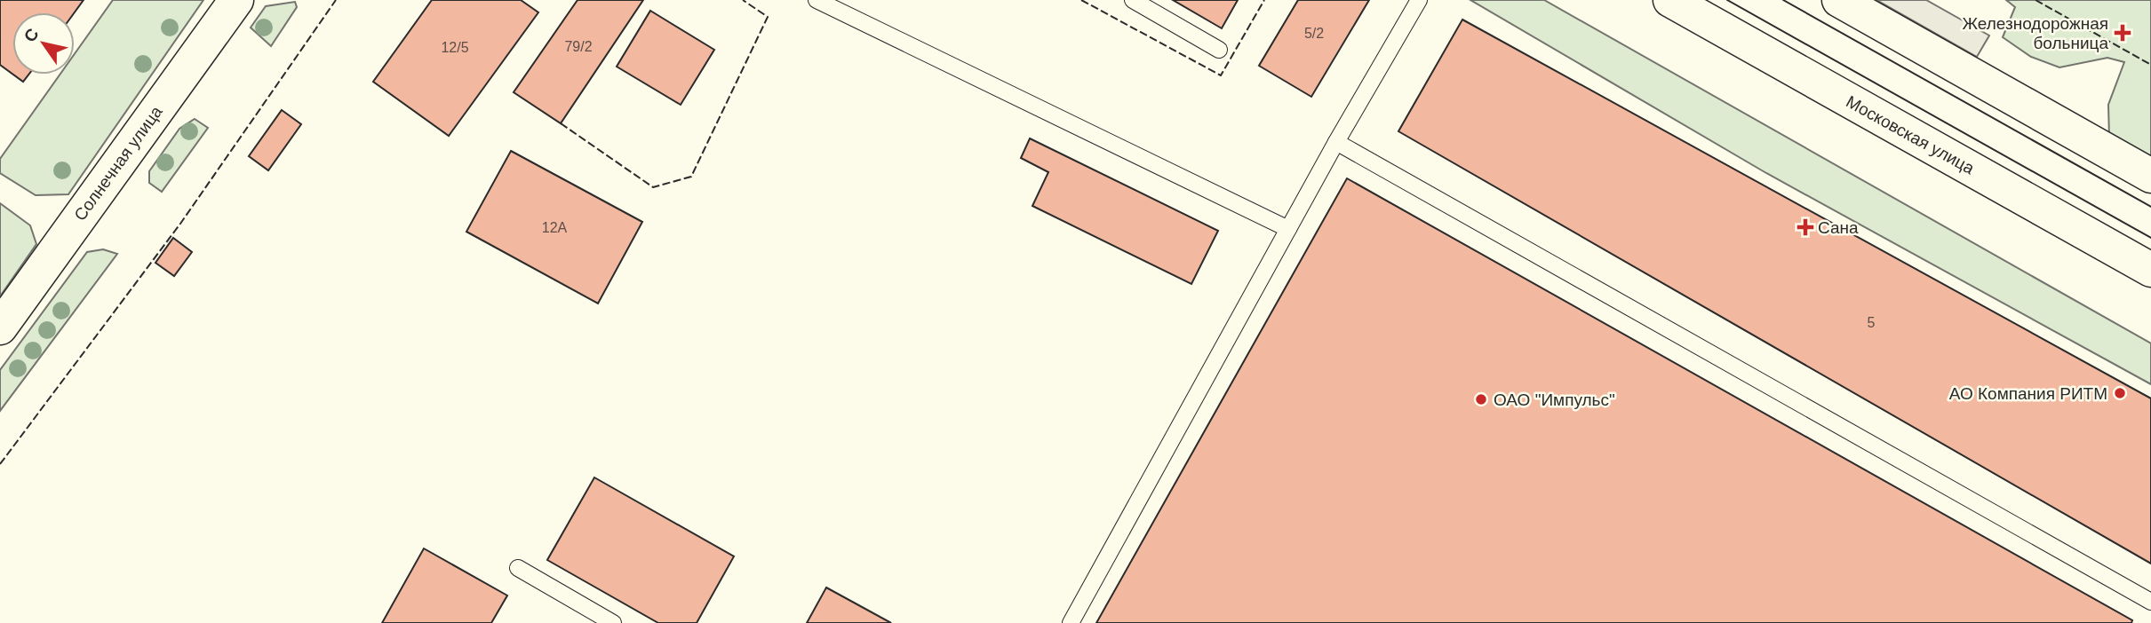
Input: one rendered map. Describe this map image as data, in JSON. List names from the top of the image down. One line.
{"streets":{"street":["Московская улица","Солнечная улица"]},"places":{"health":["Железнодорожная больница","Сана"],"other":["АО Компания РИТМ","ОАО \"Импульс\""]},"house_numbers":["5/2","79/2","12/5","12А","5"],"north":"top left"}
